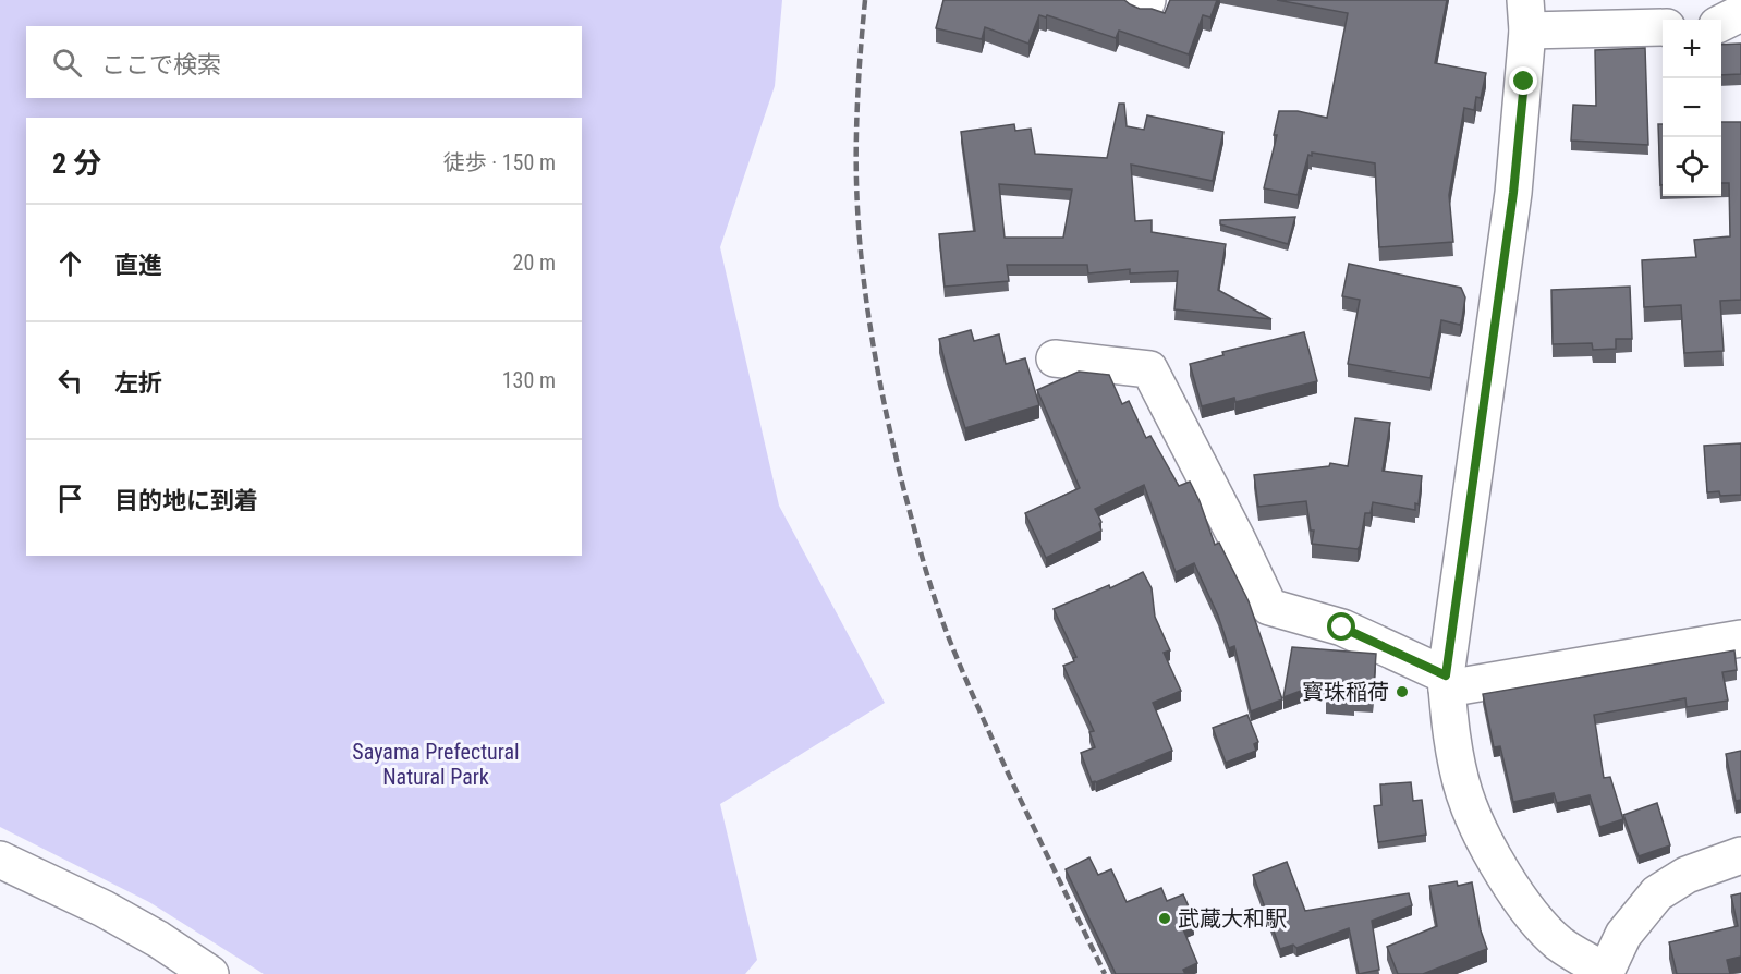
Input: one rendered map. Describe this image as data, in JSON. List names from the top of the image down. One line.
{"parks":["Sayama Prefectural Natural Park"],"places":["寳珠稲荷","武蔵大和駅"],"page":{"map_buttons":["+","−"],"search":"ここで検索","heading":["2 分","徒歩 · 150 m"],"list":[["直進","20 m"],["左折","130 m"],"目的地に到着"]}}
